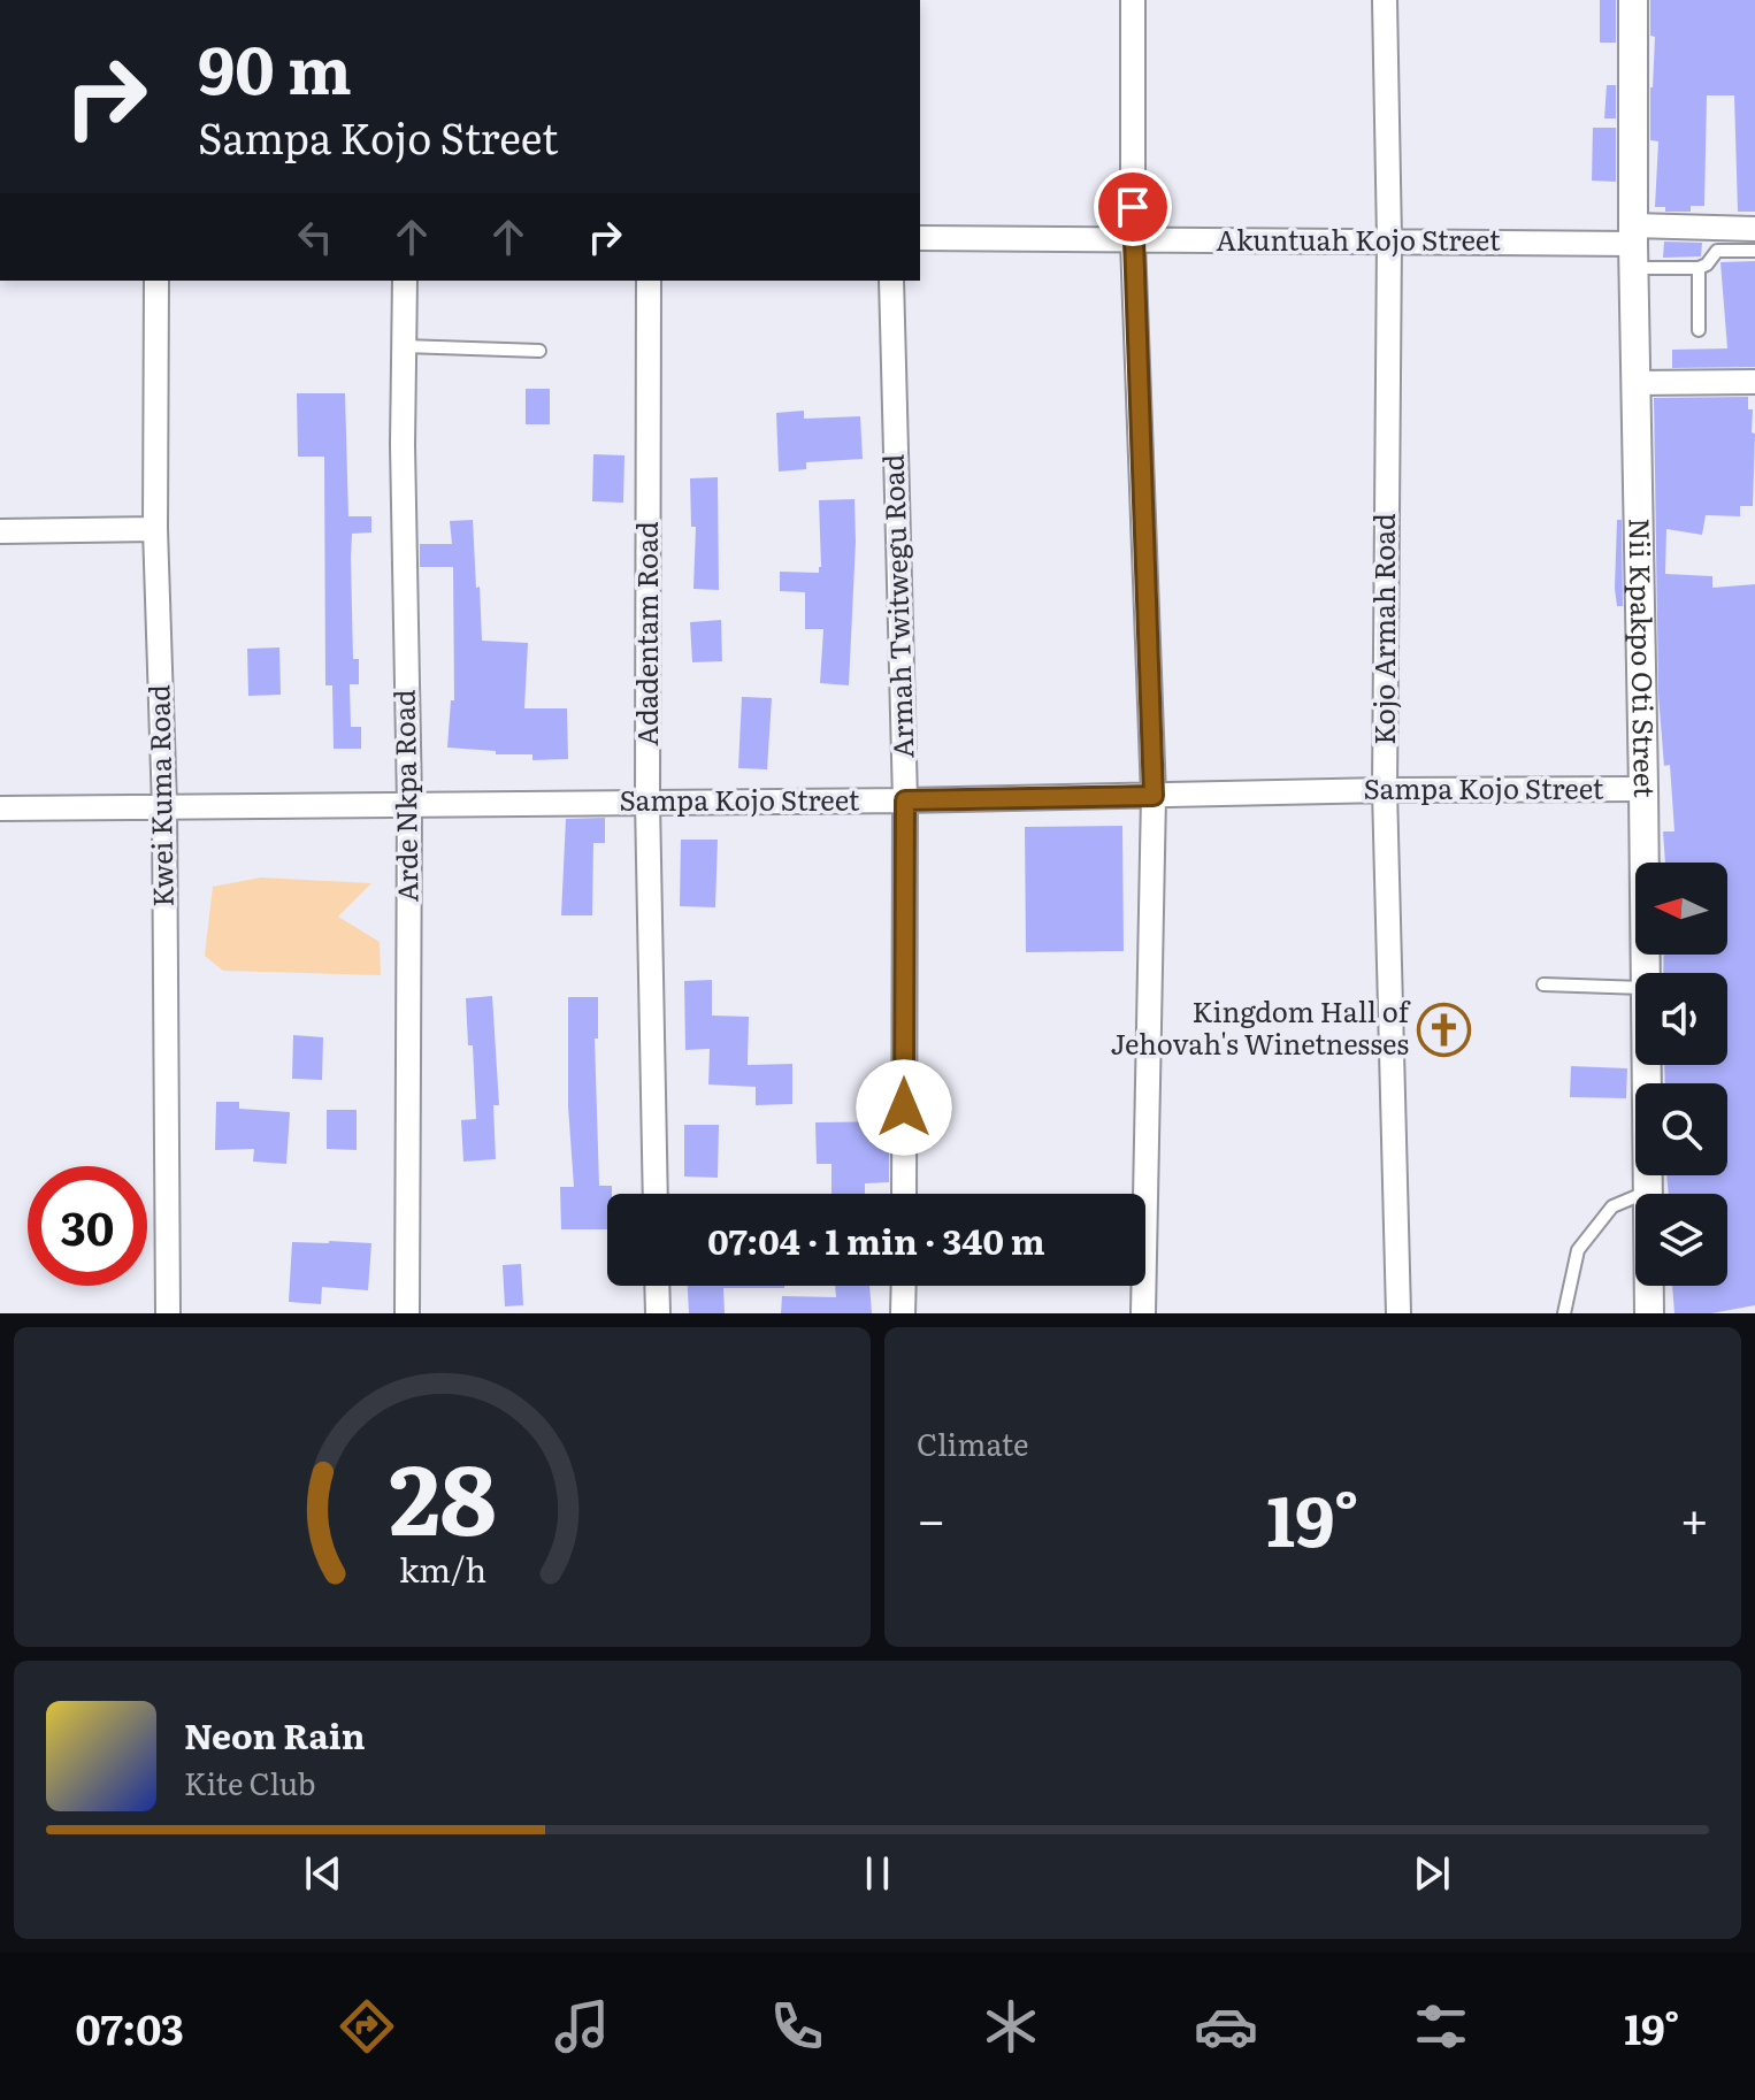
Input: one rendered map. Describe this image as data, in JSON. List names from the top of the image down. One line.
{"streets":{"street":["Akuntuah Kojo Street","Armah Twitwegu Road","Kojo Armah Road","Adadentam Road","Nii Kpakpo Oti Street","Sampa Kojo Street","Kwei Kuma Road","Arde Nkpa Road"]},"crossings":[["Akuntuah Kojo Street","Kojo Armah Road"],["Akuntuah Kojo Street","Nii Kpakpo Oti Street"],["Armah Twitwegu Road","Sampa Kojo Street"],["Kojo Armah Road","Sampa Kojo Street"],["Adadentam Road","Sampa Kojo Street"],["Nii Kpakpo Oti Street","Sampa Kojo Street"],["Sampa Kojo Street","Kwei Kuma Road"],["Sampa Kojo Street","Arde Nkpa Road"]],"places":{"church":["Kingdom Hall of Jehovah's Winetnesses"]},"north":"left","page":{"turn":["90 m","Sampa Kojo Street"],"limit":"30","trip":"07:04 · 1 min · 340 m","tile":"Climate","heat":["−","19°","+"],"song":["Neon Rain","Kite Club"],"tabs":["07:03","19°"],"gauge":["28","km/h"]}}
